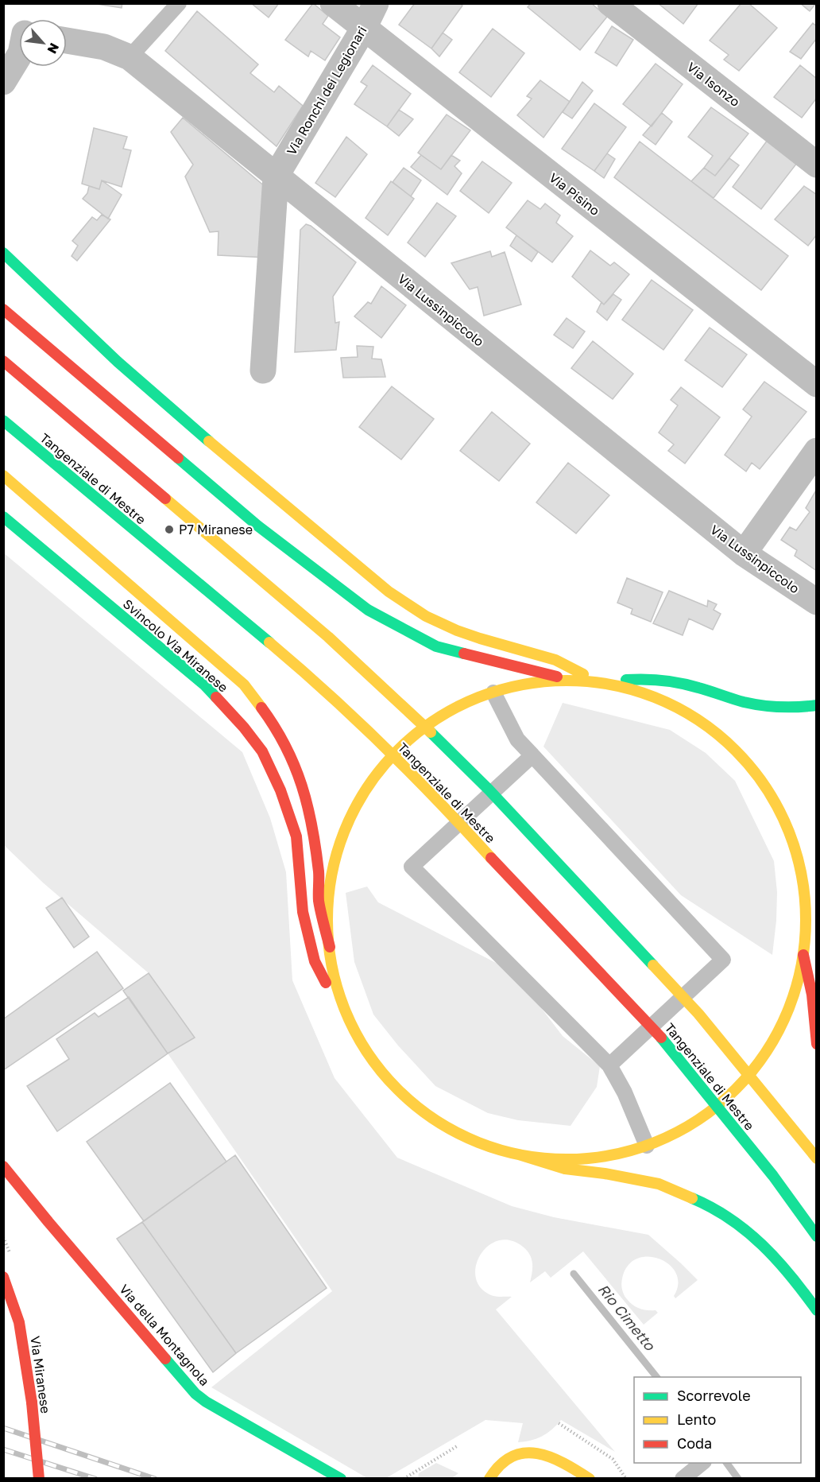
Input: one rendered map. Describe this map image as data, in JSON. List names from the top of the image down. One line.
{"streets":{"main road":["Tangenziale di Mestre","Svincolo Via Miranese","Via della Montagnola","Via Miranese"],"street":["Via Isonzo","Via Ronchi dei Legionari","Via Pisino","Via Lussinpiccolo"]},"crossings":[["Via Ronchi dei Legionari","Via Pisino"],["Via Ronchi dei Legionari","Via Lussinpiccolo"]],"water":["Rio Cimetto"],"places":["P7 Miranese"],"legend":["Scorrevole","Lento","Coda"],"north":"bottom right"}
